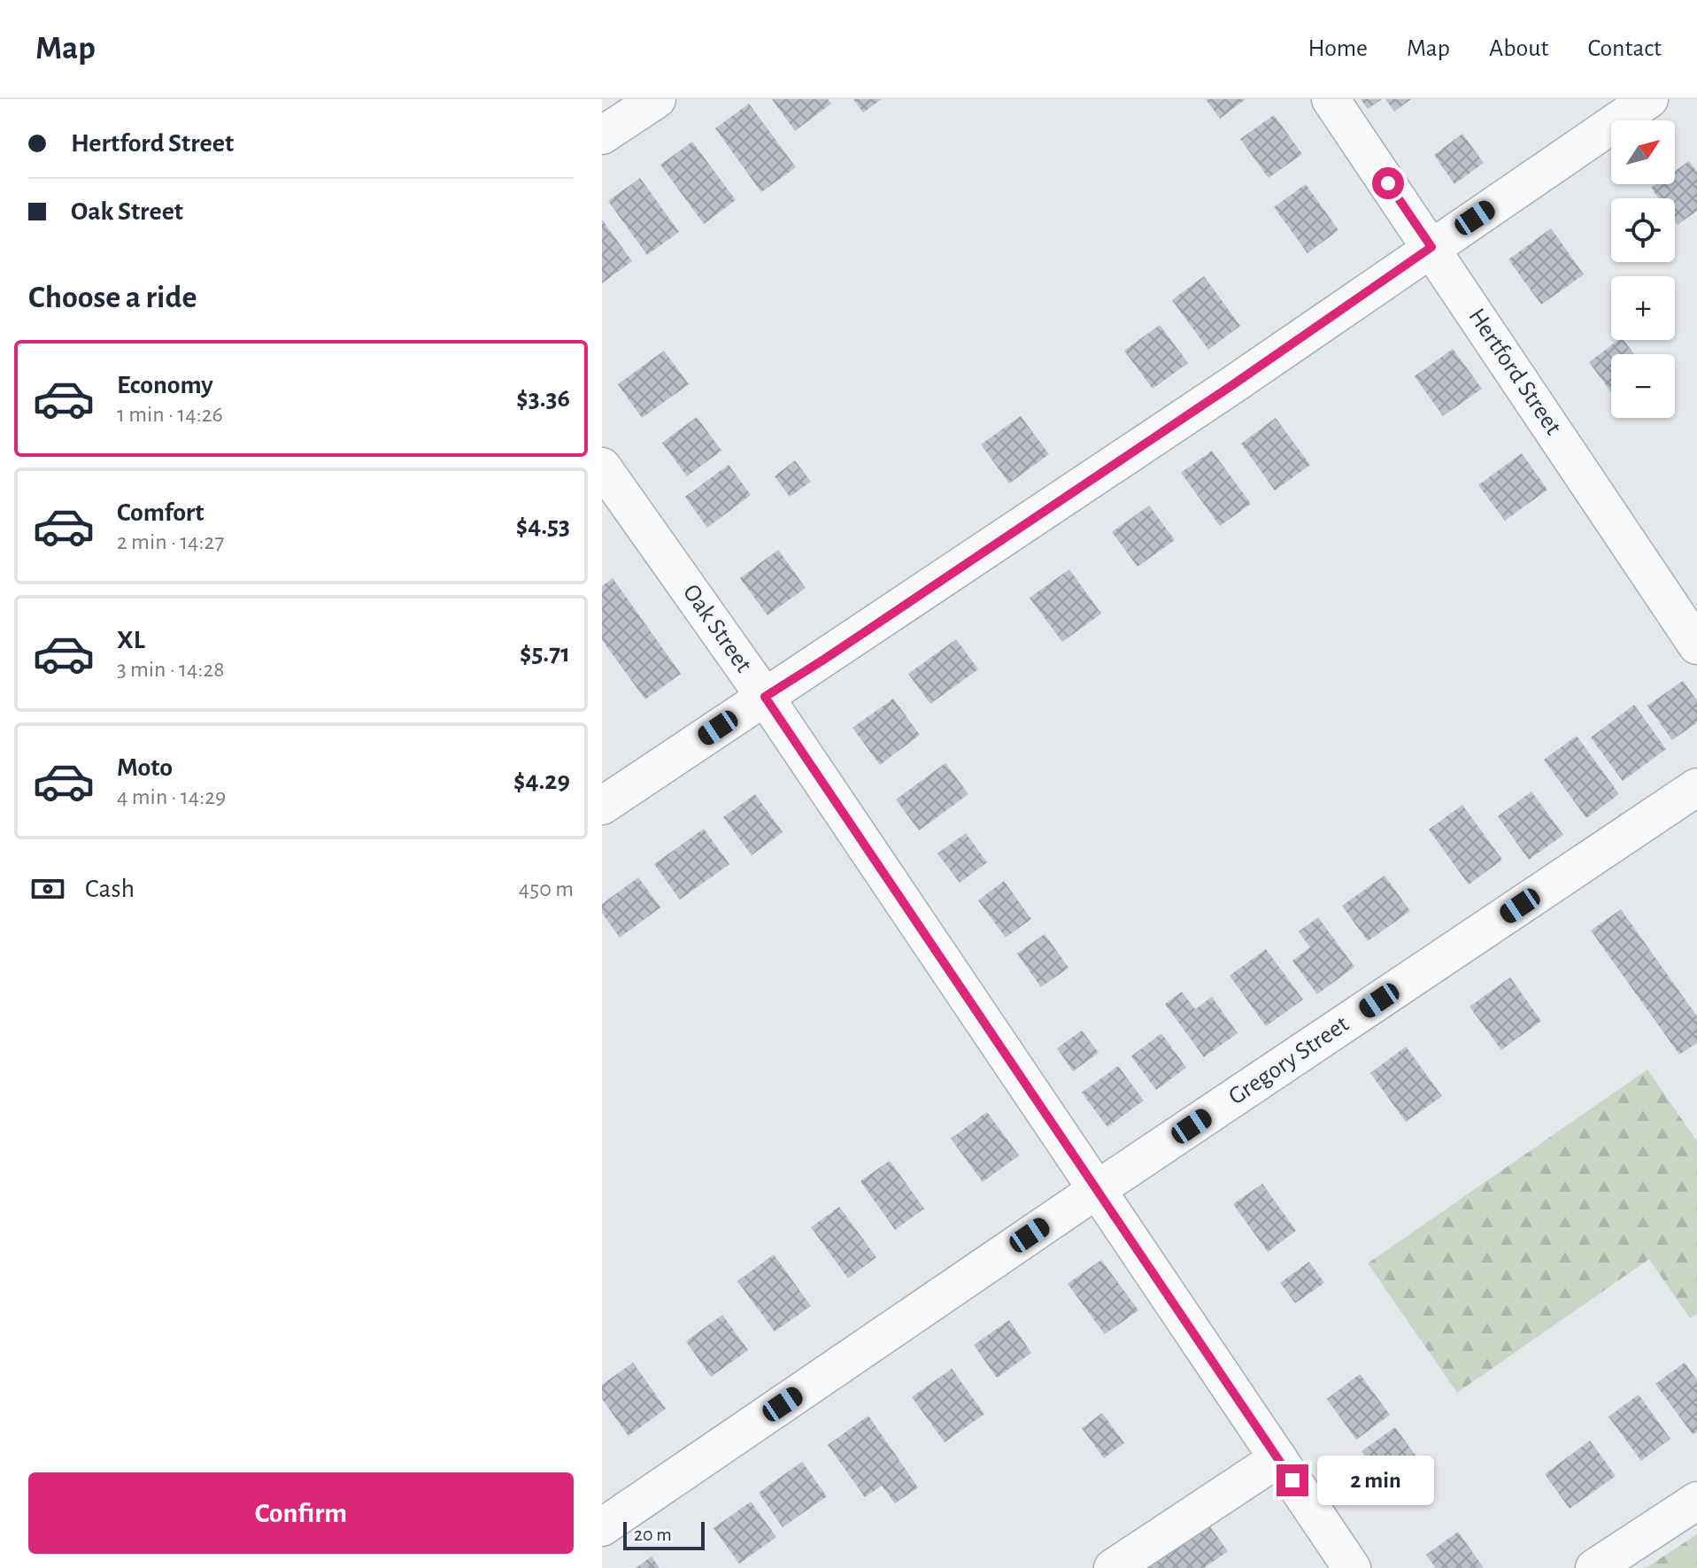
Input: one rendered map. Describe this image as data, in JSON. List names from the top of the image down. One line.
{"streets":{"street":["Hertford Street","Oak Street","Gregory Street"]},"crossings":[["Oak Street","Gregory Street"]],"scale_bar":"20 m","north":"top right","page":{"header":"Map","nav":["Home","Map","About","Contact"],"banner":["Hertford Street","Oak Street"],"map_buttons":["+","−"],"heading":"Choose a ride","list":[{"name":"Economy","note":"1 min · 14:26","value":"$3.36"},{"name":"Comfort","note":"2 min · 14:27","value":"$4.53"},{"name":"XL","note":"3 min · 14:28","value":"$5.71"},{"name":"Moto","note":"4 min · 14:29","value":"$4.29"}],"pay":["Cash","450 m"],"bubble":"2 min","buttons":"Confirm","scale":"20 m"}}
